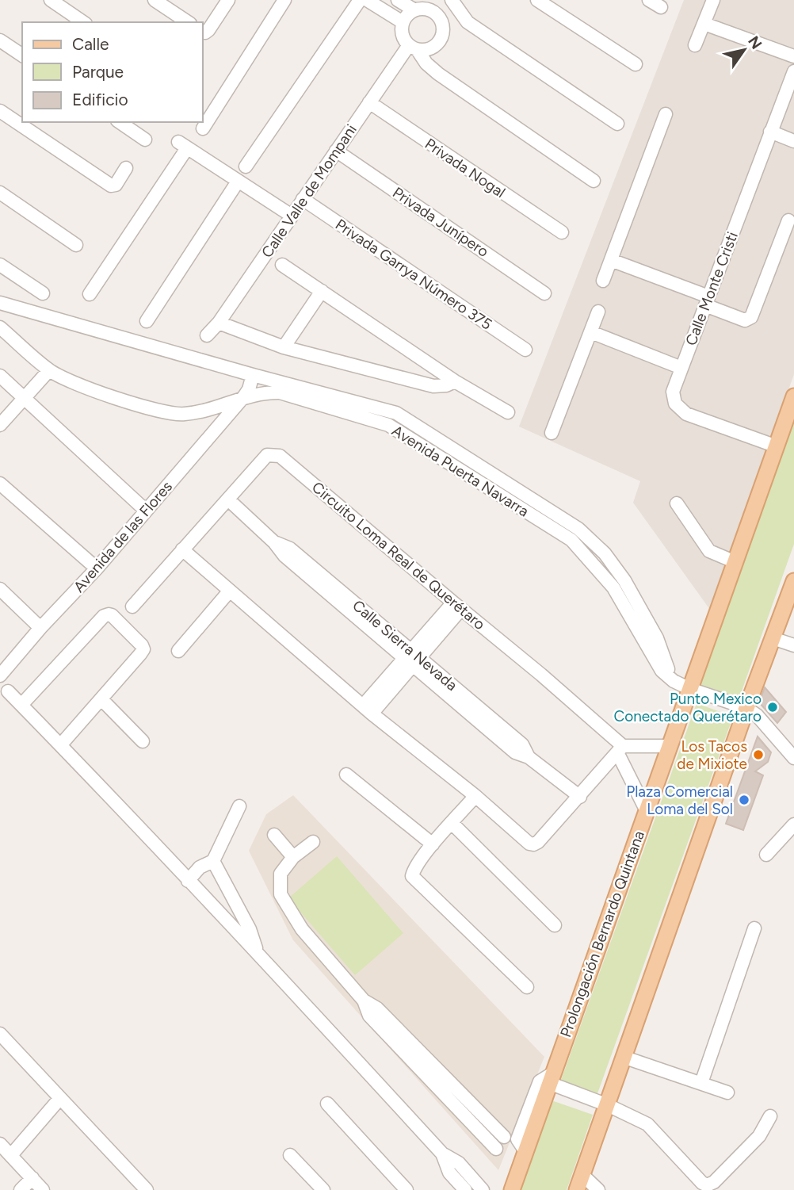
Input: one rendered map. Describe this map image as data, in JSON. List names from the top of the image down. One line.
{"streets":{"main road":["Prolongación Bernardo Quintana"],"street":["Privada Nogal","Calle Valle de Mompani","Privada Junípero","Privada Garrya Número 375","Calle Monte Cristi","Avenida Puerta Navarra","Avenida de las Flores","Circuito Loma Real de Querétaro","Calle Sierra Nevada"]},"crossings":[["Privada Nogal","Calle Valle de Mompani"],["Calle Valle de Mompani","Privada Junípero"],["Calle Valle de Mompani","Privada Garrya Número 375"],["Calle Monte Cristi","Prolongación Bernardo Quintana"],["Avenida Puerta Navarra","Avenida de las Flores"],["Avenida Puerta Navarra","Prolongación Bernardo Quintana"],["Circuito Loma Real de Querétaro","Calle Sierra Nevada"],["Circuito Loma Real de Querétaro","Prolongación Bernardo Quintana"]],"places":["Punto Mexico Conectado Querétaro","Los Tacos de Mixiote","Plaza Comercial Loma del Sol"],"legend":["Calle","Parque","Edificio"],"north":"top right"}
